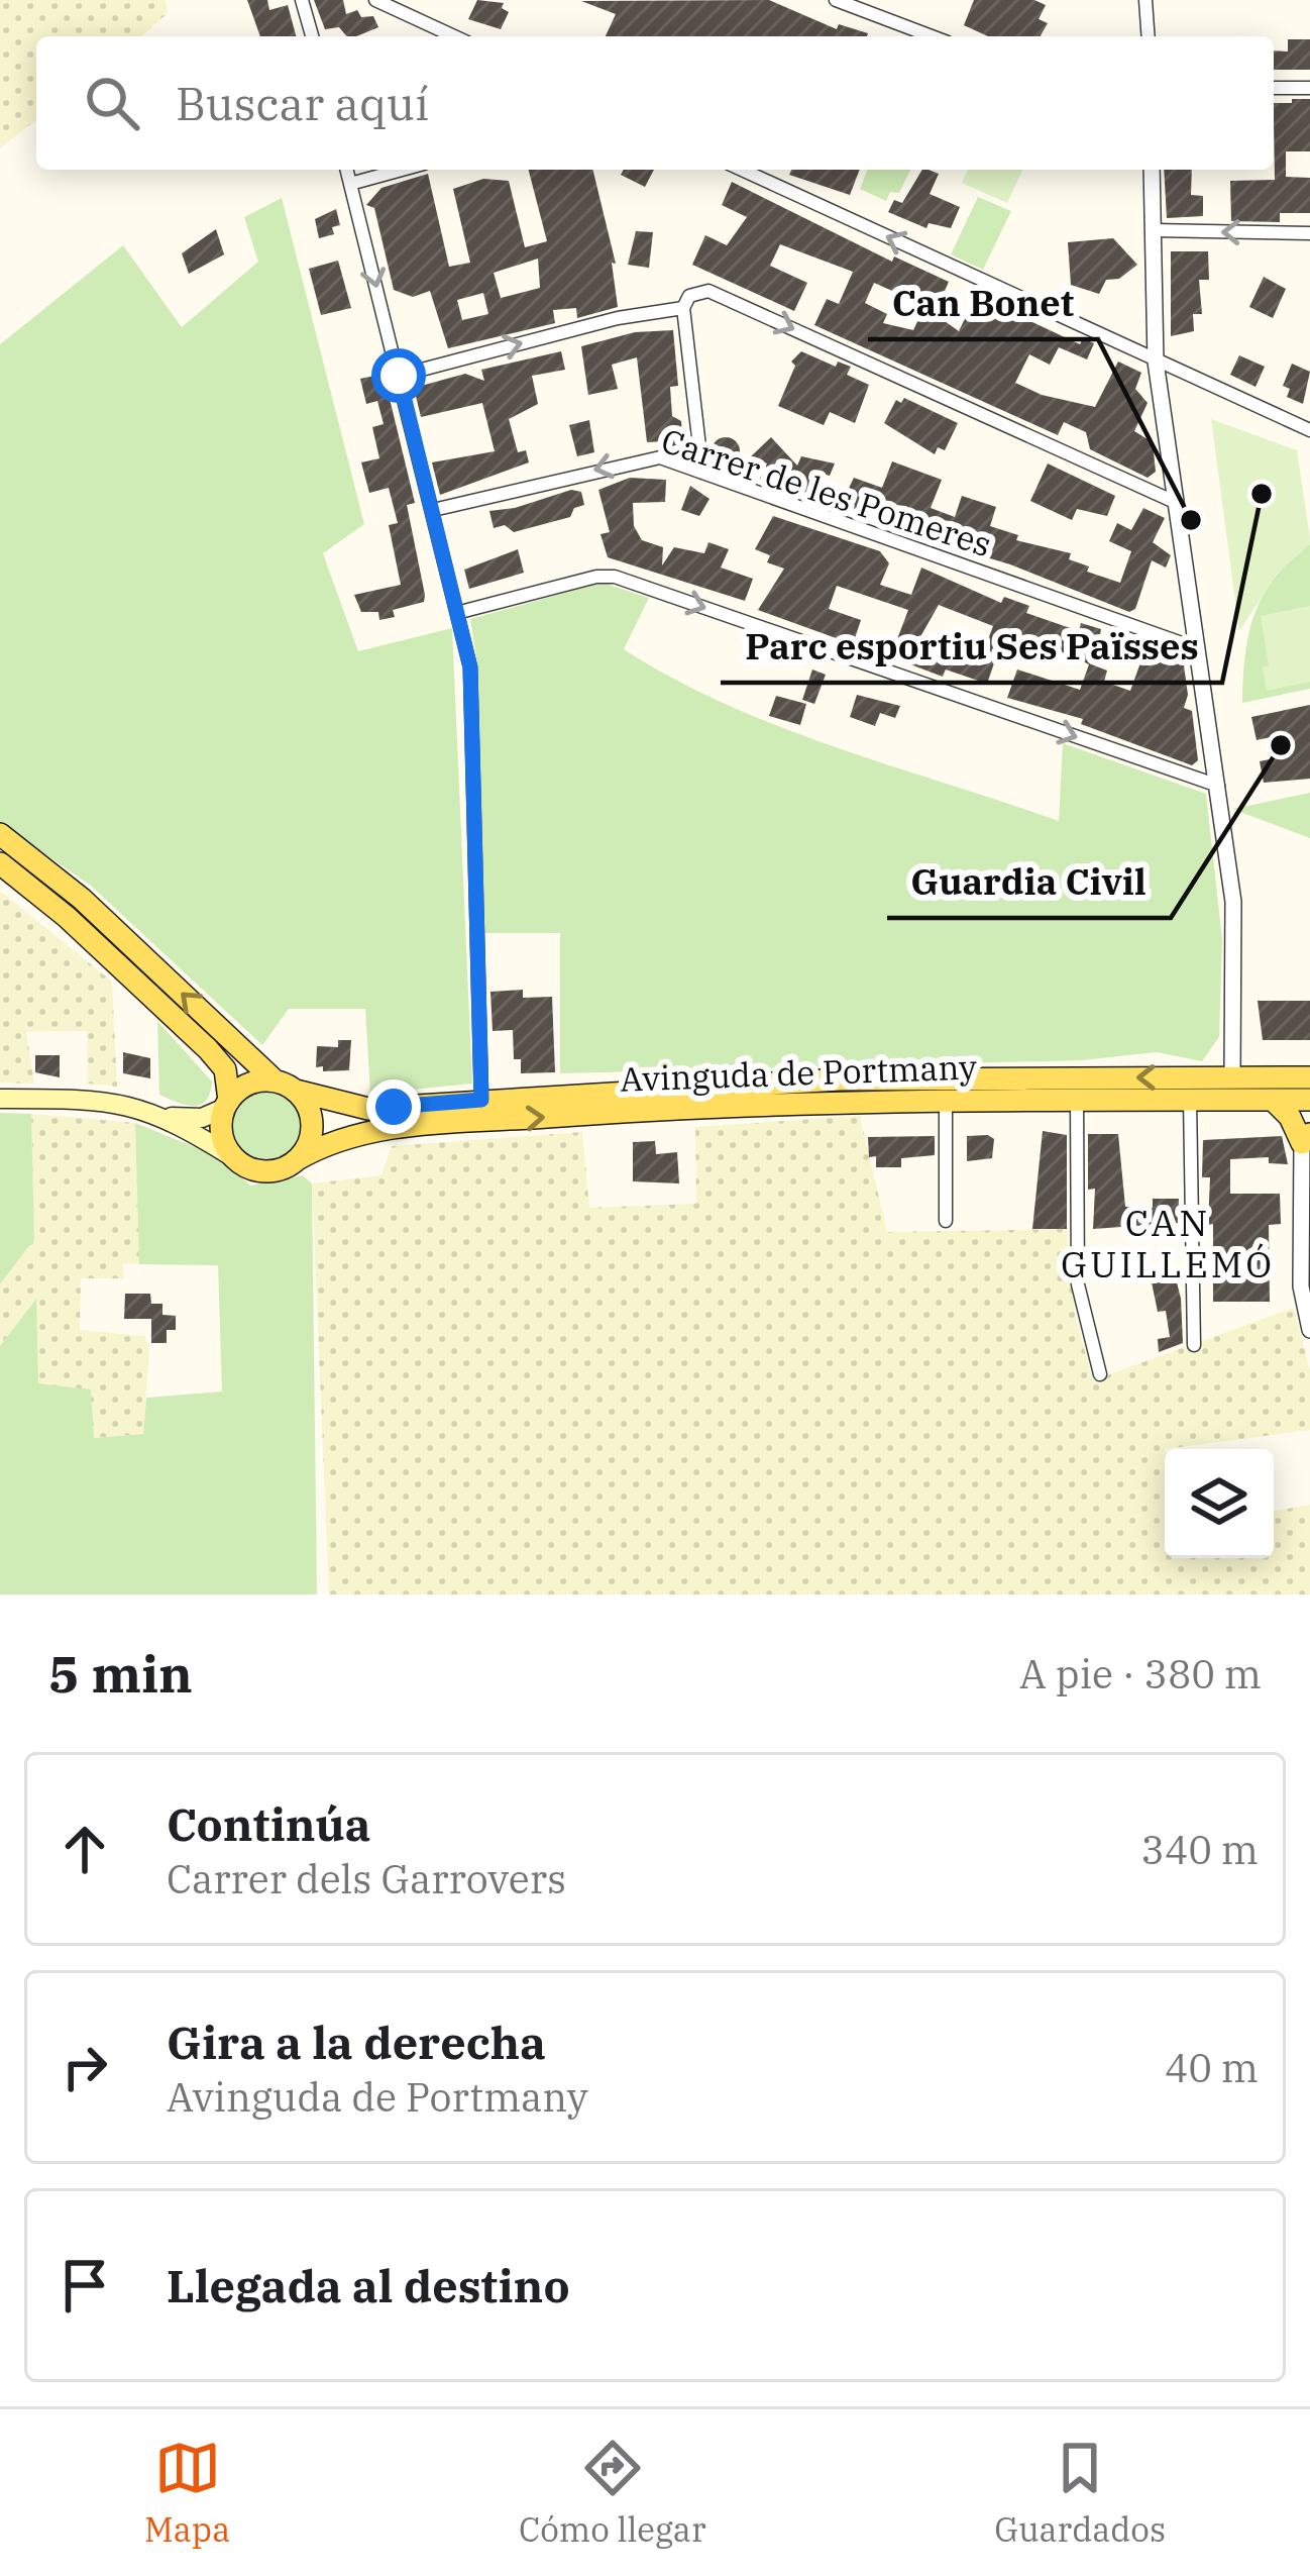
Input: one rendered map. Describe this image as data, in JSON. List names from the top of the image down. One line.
{"streets":{"main road":["Avinguda de Portmany"],"street":["Carrer de les Pomeres"]},"districts":["CAN GUILLEMÓ"],"places":["Parc esportiu Ses Païsses","Can Bonet","Guardia Civil"],"page":{"search":"Buscar aquí","heading":["5 min","A pie · 380 m"],"list":[["Continúa","Carrer dels Garrovers","340 m"],["Gira a la derecha","Avinguda de Portmany","40 m"],"Llegada al destino"],"nav":["Mapa","Cómo llegar","Guardados"]}}
